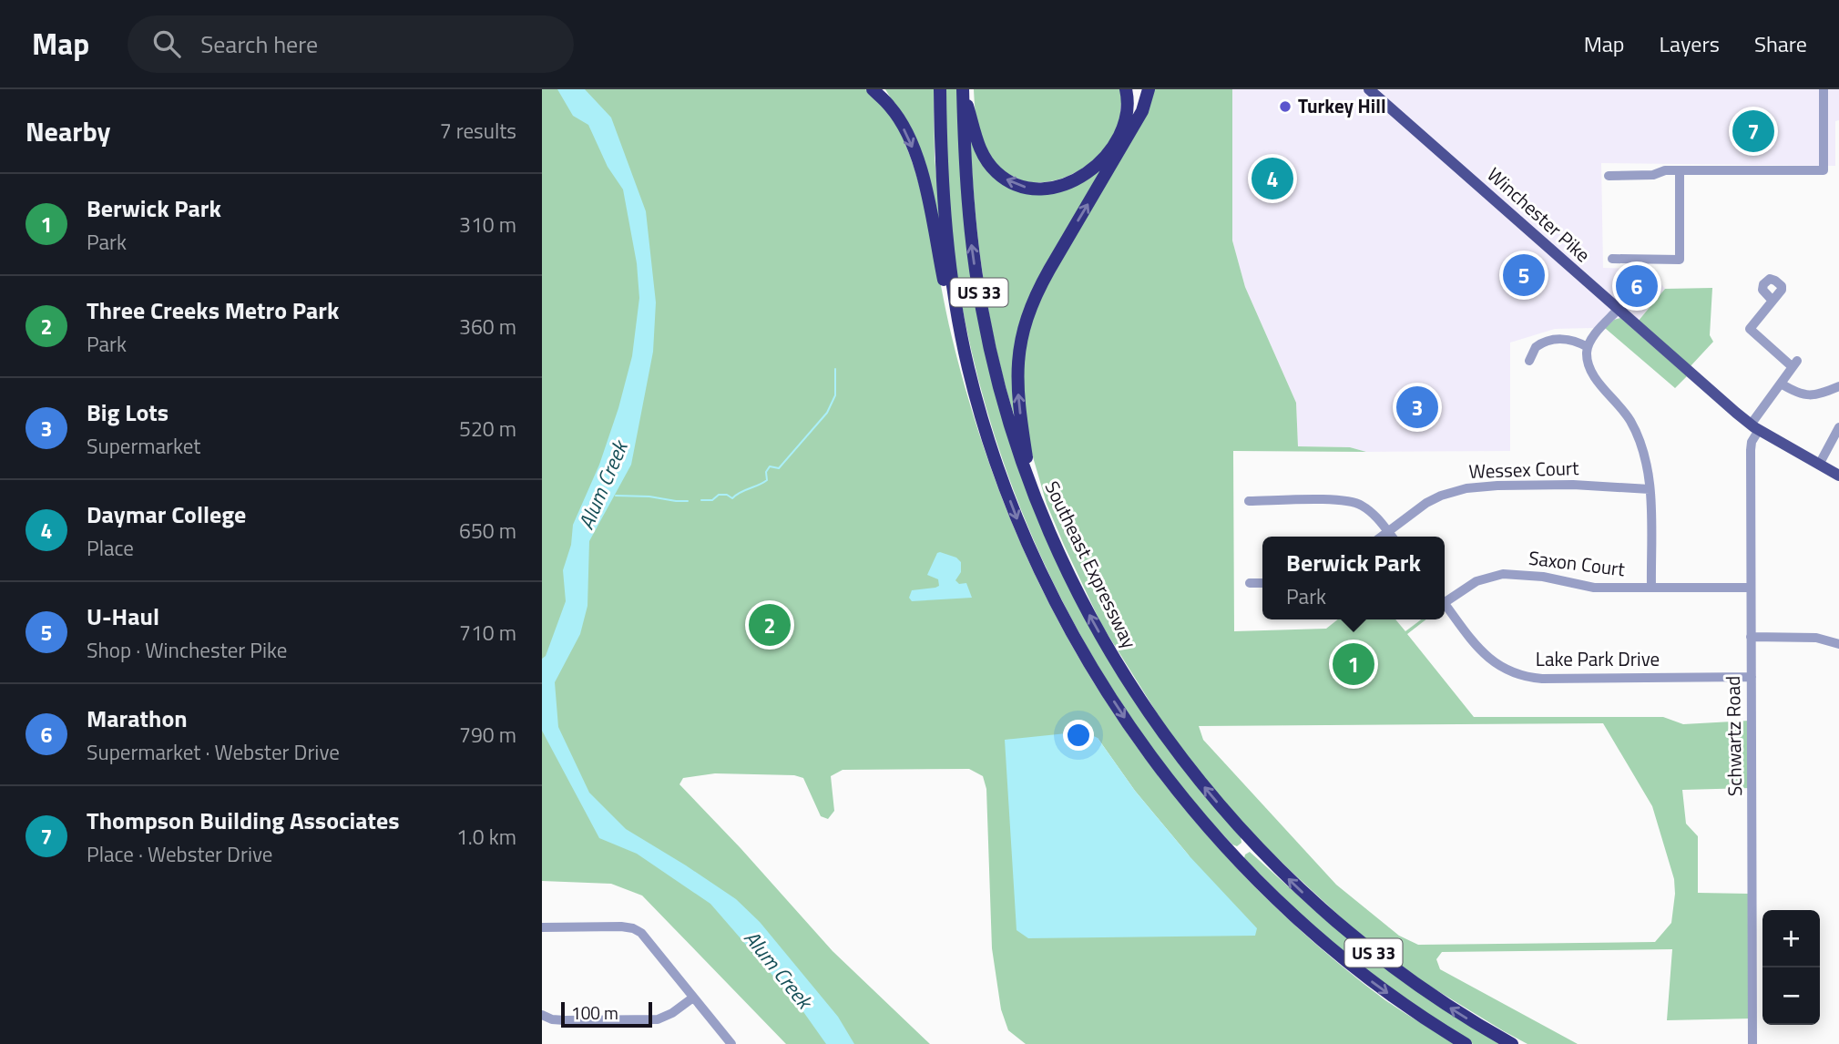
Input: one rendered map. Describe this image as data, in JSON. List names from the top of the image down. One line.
{"streets":{"highway":["US 33","Southeast Expressway"],"main road":["Winchester Pike"],"street":["Wessex Court","Saxon Court","Lake Park Drive","Schwartz Road"]},"crossings":[["Winchester Pike","Schwartz Road"],["Saxon Court","Schwartz Road"],["Lake Park Drive","Schwartz Road"]],"water":["Alum Creek"],"places":["Turkey Hill"],"scale_bar":"100 m","page":{"header":"Map","search":"Search here","nav":["Map","Layers","Share"],"heading":["Nearby","7 results"],"pins":["7","4","5","6","3","2","1"],"list":[{"mark":"1","name":"Berwick Park","note":"Park","value":"310 m"},{"mark":"2","name":"Three Creeks Metro Park","note":"Park","value":"360 m"},{"mark":"3","name":"Big Lots","note":"Supermarket","value":"520 m"},{"mark":"4","name":"Daymar College","note":"Place","value":"650 m"},{"mark":"5","name":"U-Haul","note":"Shop · Winchester Pike","value":"710 m"},{"mark":"6","name":"Marathon","note":"Supermarket · Webster Drive","value":"790 m"},{"mark":"7","name":"Thompson Building Associates","note":"Place · Webster Drive","value":"1.0 km"}],"popup":["Berwick Park","Park"],"map_buttons":["+","−"],"scale":"100 m"}}
